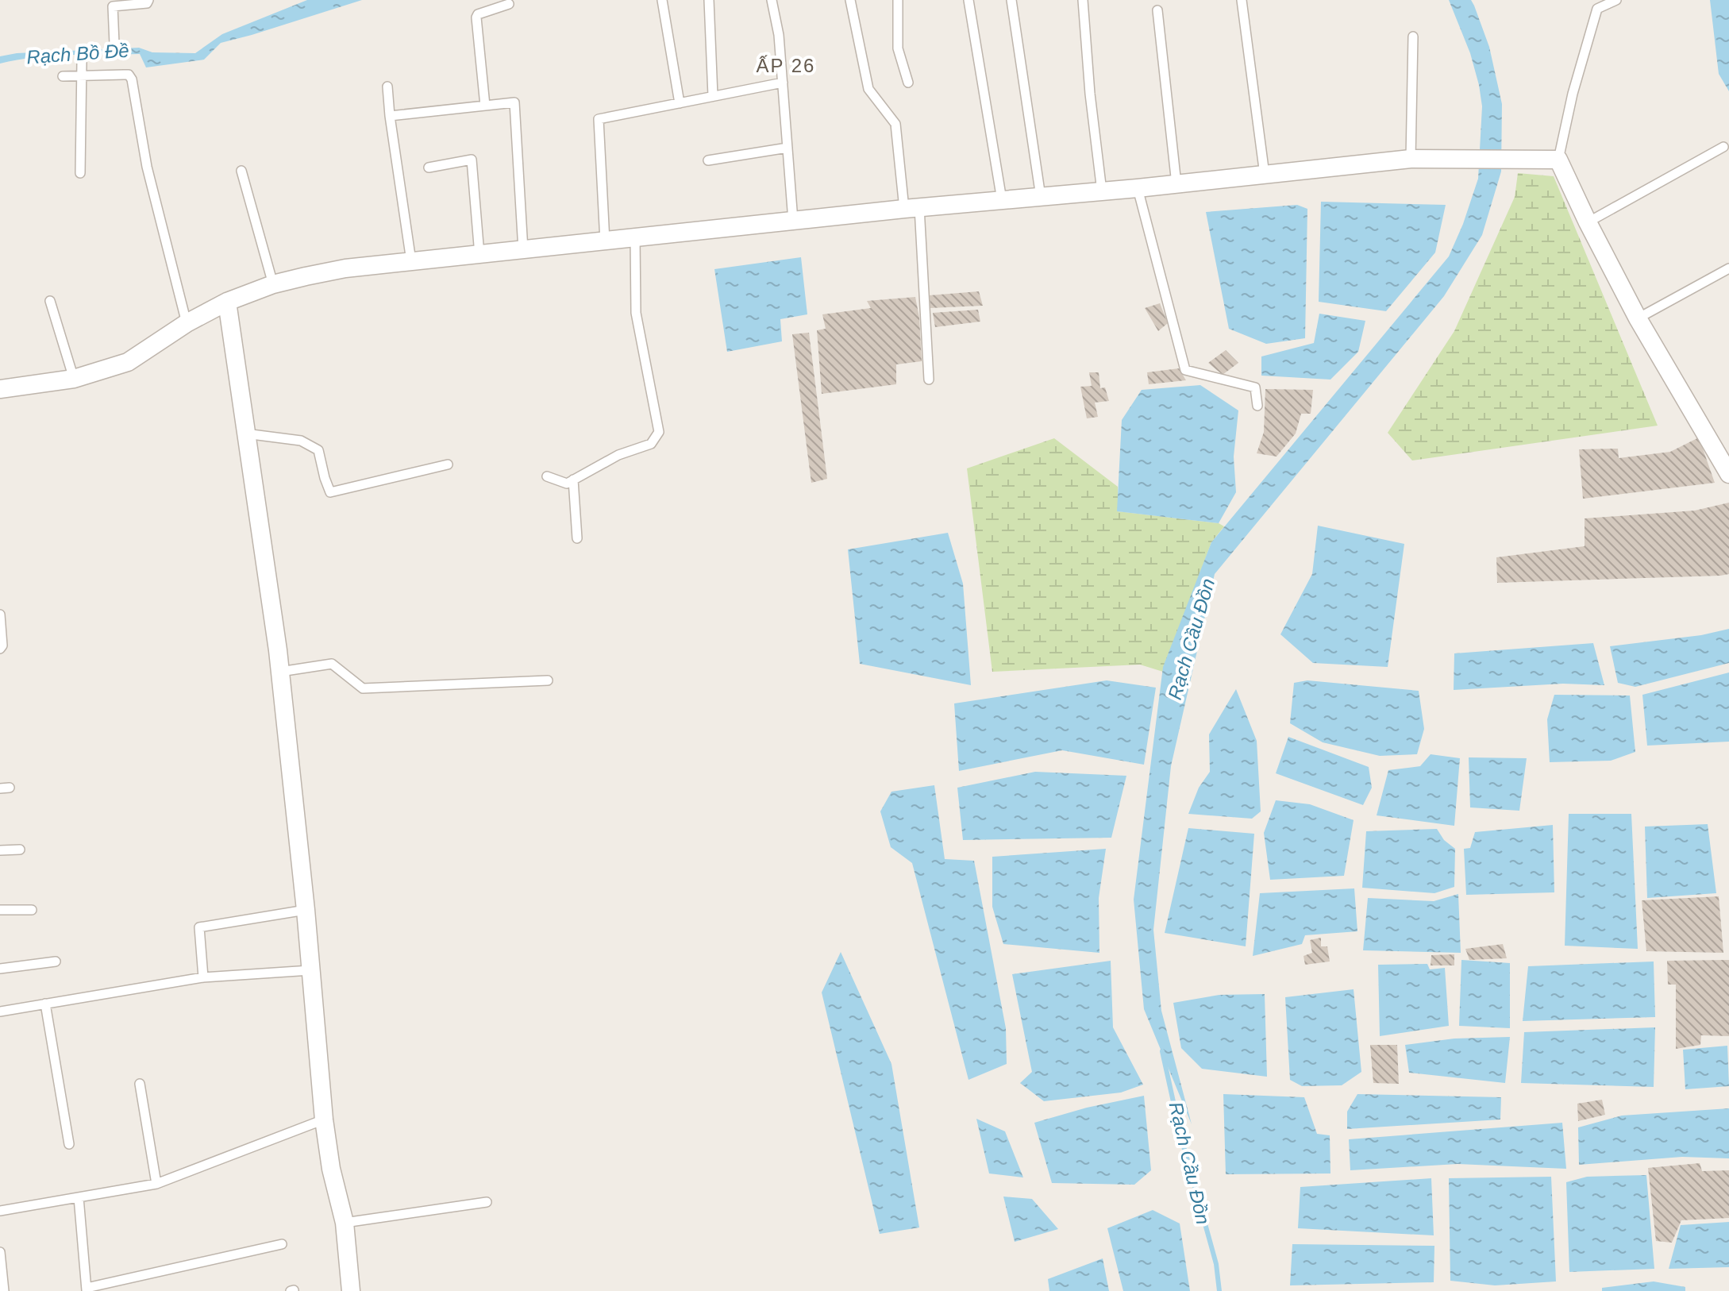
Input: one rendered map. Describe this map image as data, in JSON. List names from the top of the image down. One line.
{"districts":["ẤP 26"],"water":["Rạch Bồ Đề","Rạch Cầu Đồn"]}
